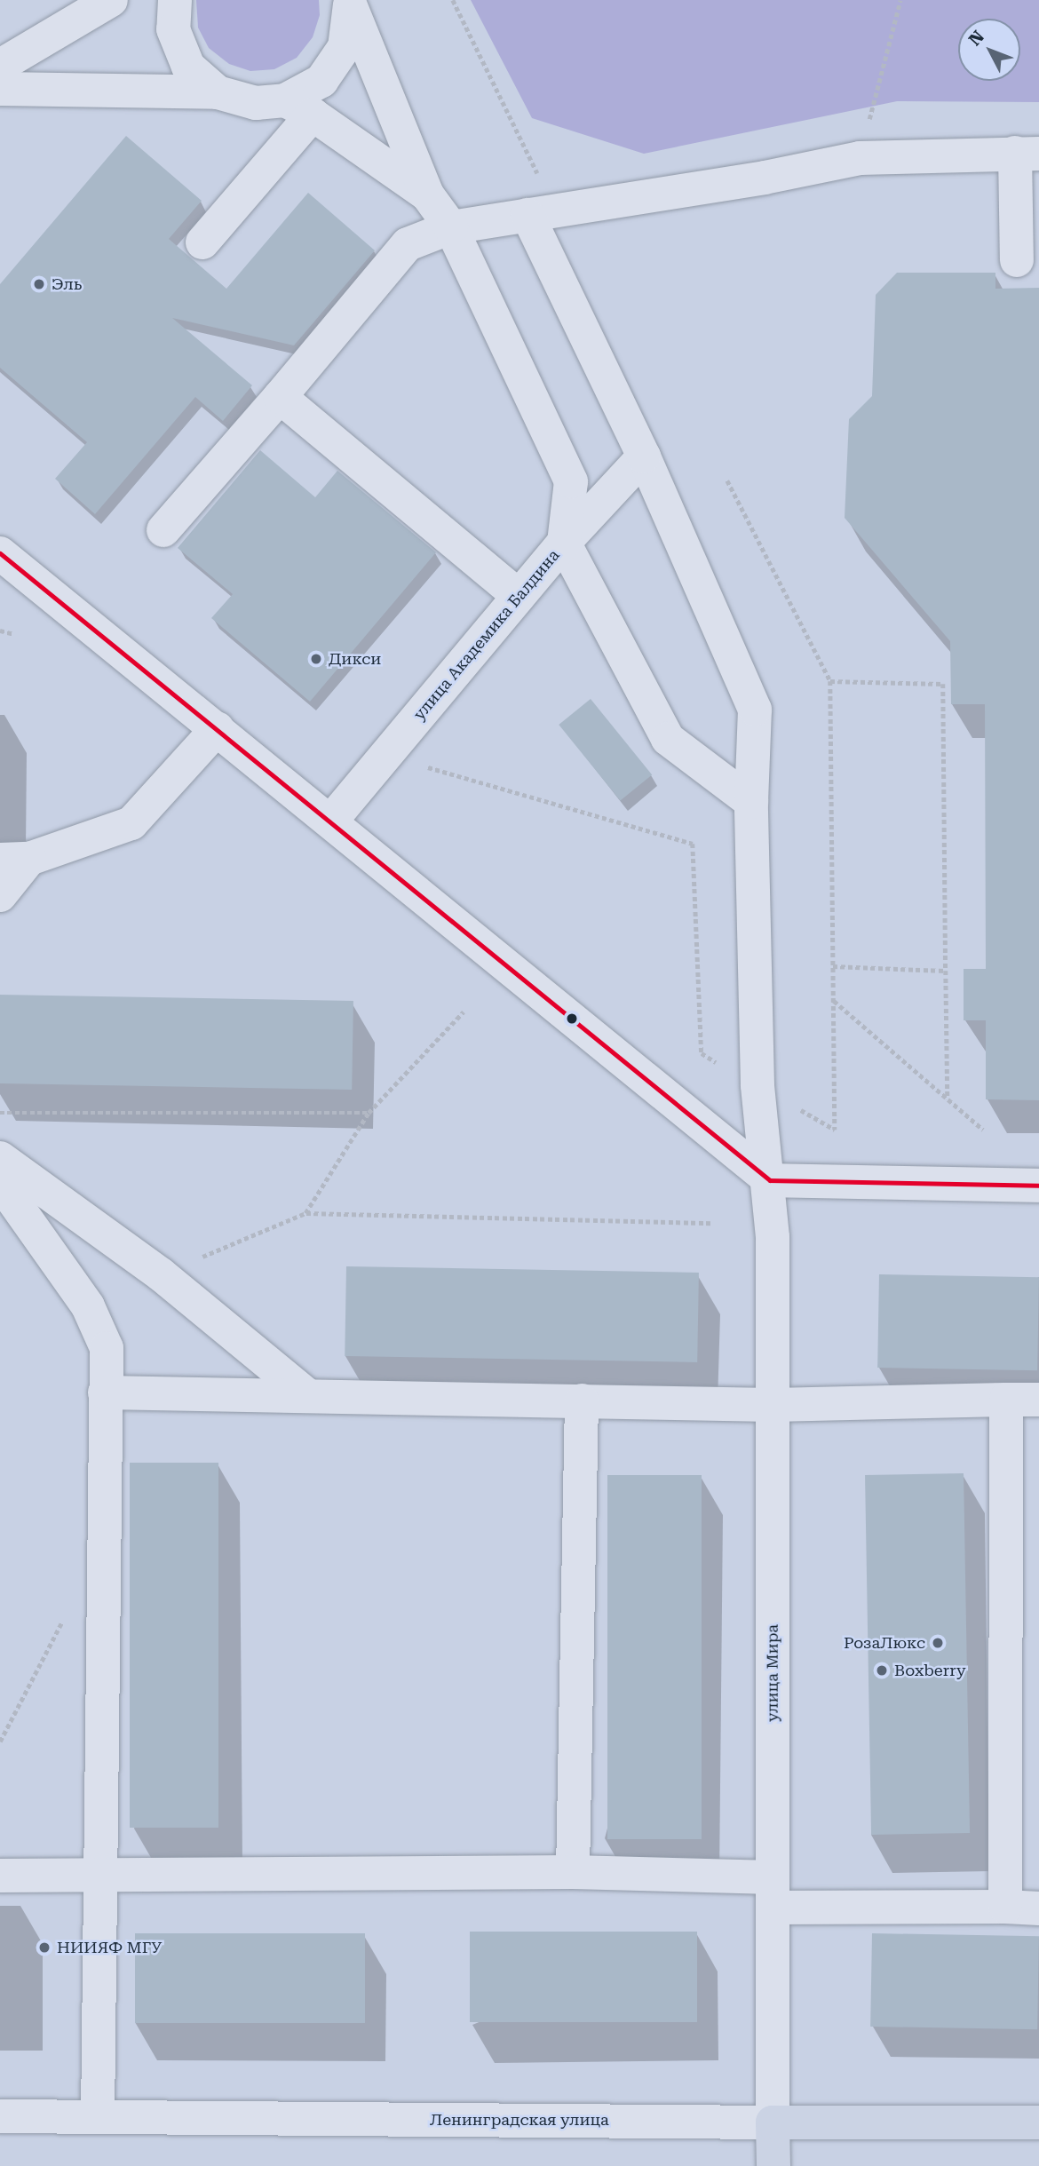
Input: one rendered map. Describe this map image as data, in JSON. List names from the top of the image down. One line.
{"streets":{"main road":["улица Мира","Ленинградская улица"],"street":["улица Академика Балдина"]},"crossings":[["улица Мира","Ленинградская улица"]],"places":["Эль","Дикси","РозаЛюкс","Boxberry","НИИЯФ МГУ"],"north":"top left"}
